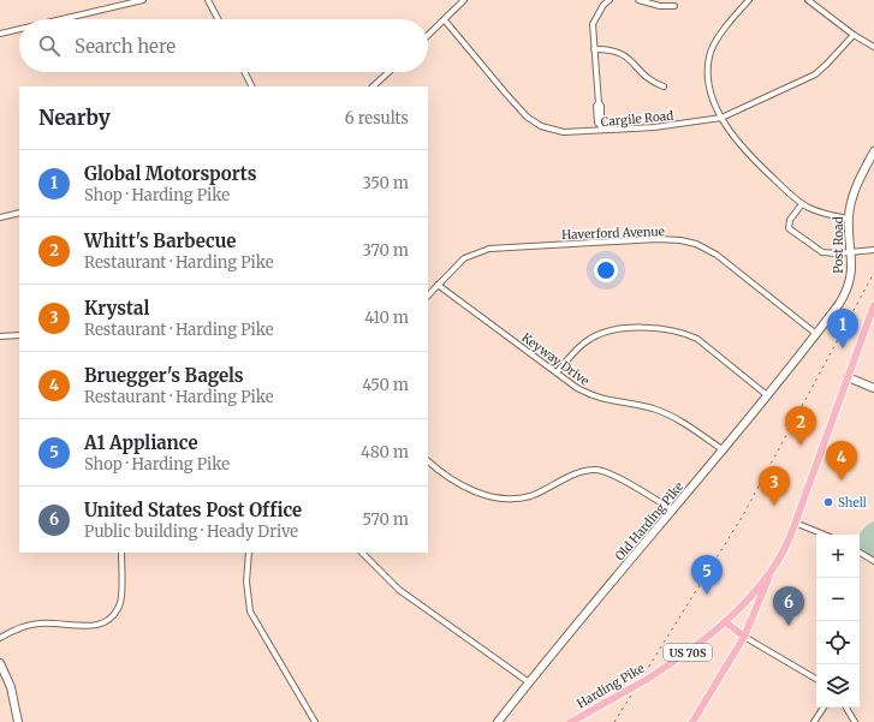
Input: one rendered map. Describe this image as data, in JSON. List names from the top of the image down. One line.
{"streets":{"main road":["US 70S","Harding Pike"],"street":["Cargile Road","Haverford Avenue","Post Road","Keyway Drive","Old Harding Pike"]},"crossings":[["Haverford Avenue","Post Road"],["Haverford Avenue","Keyway Drive"],["Haverford Avenue","Old Harding Pike"],["Post Road","Old Harding Pike"],["Keyway Drive","Old Harding Pike"]],"places":["Shell"],"page":{"search":"Search here","heading":["Nearby","6 results"],"list":[{"mark":"1","name":"Global Motorsports","note":"Shop · Harding Pike","value":"350 m"},{"mark":"2","name":"Whitt's Barbecue","note":"Restaurant · Harding Pike","value":"370 m"},{"mark":"3","name":"Krystal","note":"Restaurant · Harding Pike","value":"410 m"},{"mark":"4","name":"Bruegger's Bagels","note":"Restaurant · Harding Pike","value":"450 m"},{"mark":"5","name":"A1 Appliance","note":"Shop · Harding Pike","value":"480 m"},{"mark":"6","name":"United States Post Office","note":"Public building · Heady Drive","value":"570 m"}],"pins":["1","2","4","3","5","6"],"map_buttons":["+","−"]}}
